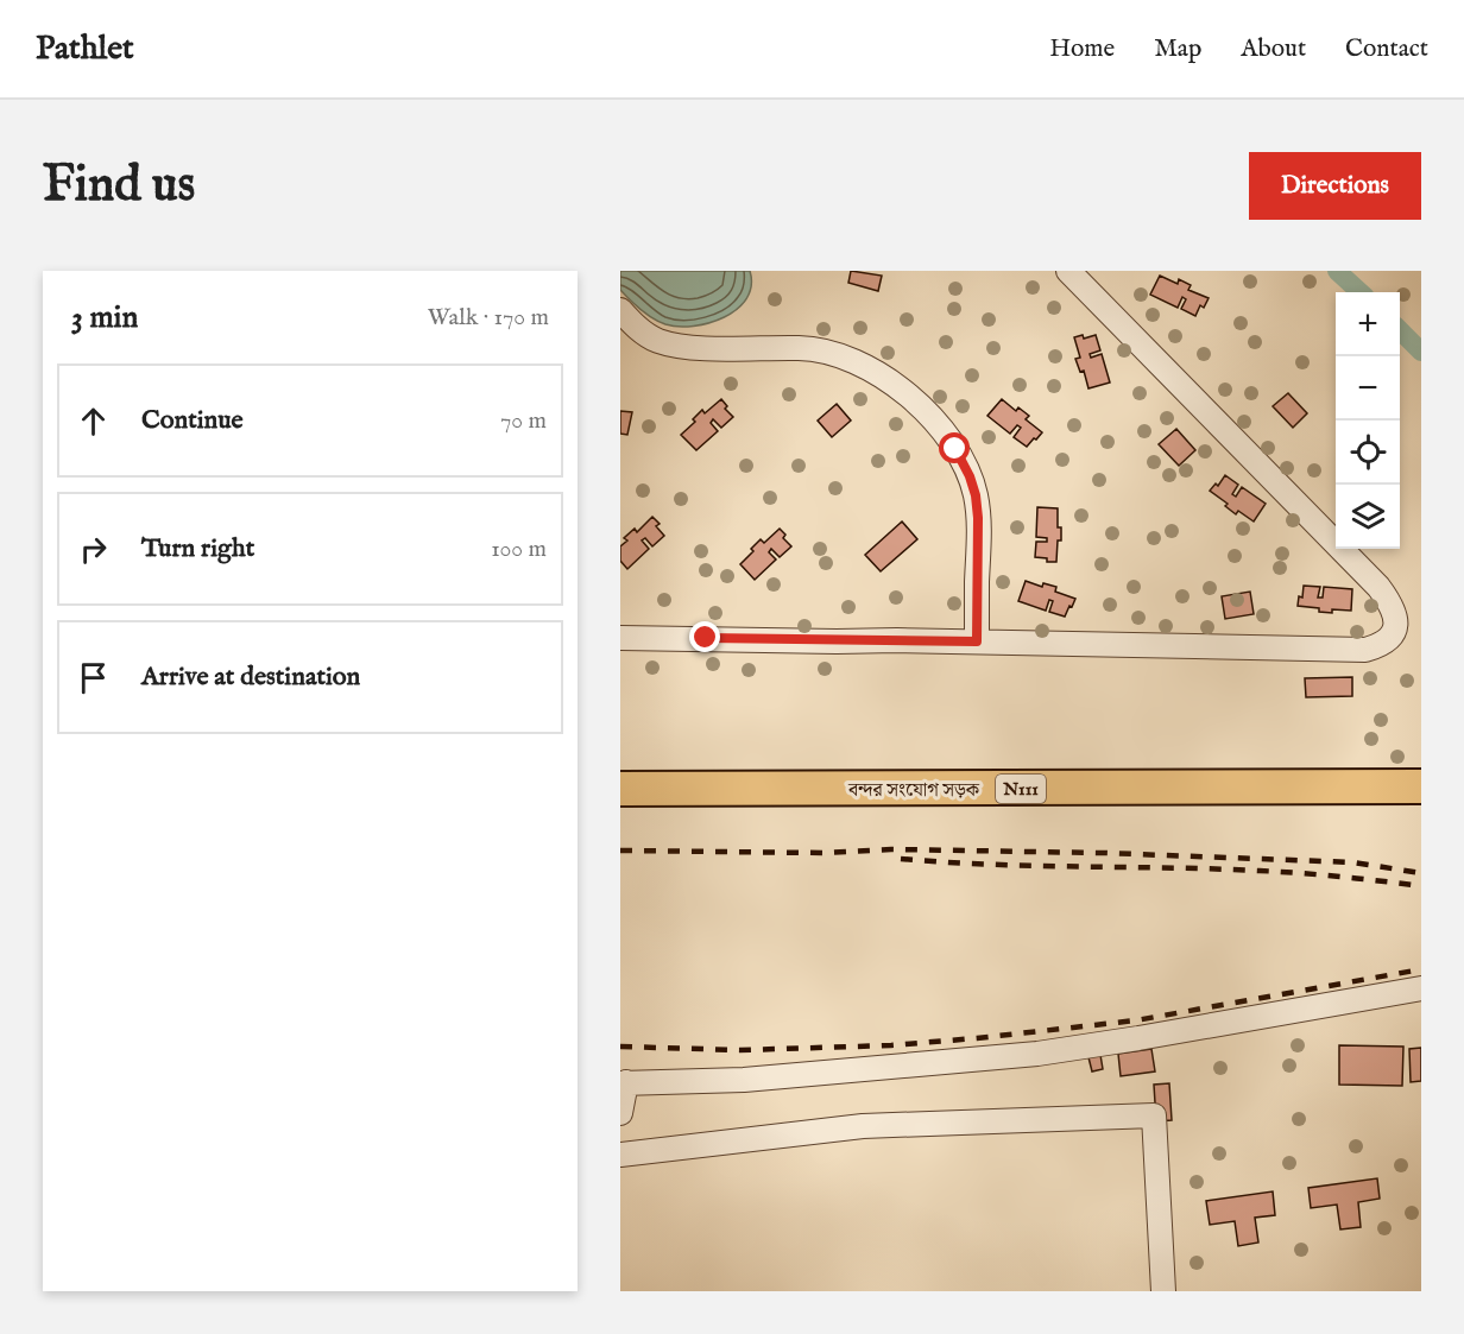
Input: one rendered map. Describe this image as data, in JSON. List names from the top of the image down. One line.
{"streets":{"highway":["বন্দর সংযোগ সড়ক","N111"]},"page":{"header":"Pathlet","nav":["Home","Map","About","Contact"],"buttons":"Directions","title":"Find us","heading":["3 min","Walk · 170 m"],"map_buttons":["+","−"],"list":[["Continue","70 m"],["Turn right","100 m"],"Arrive at destination"]}}
